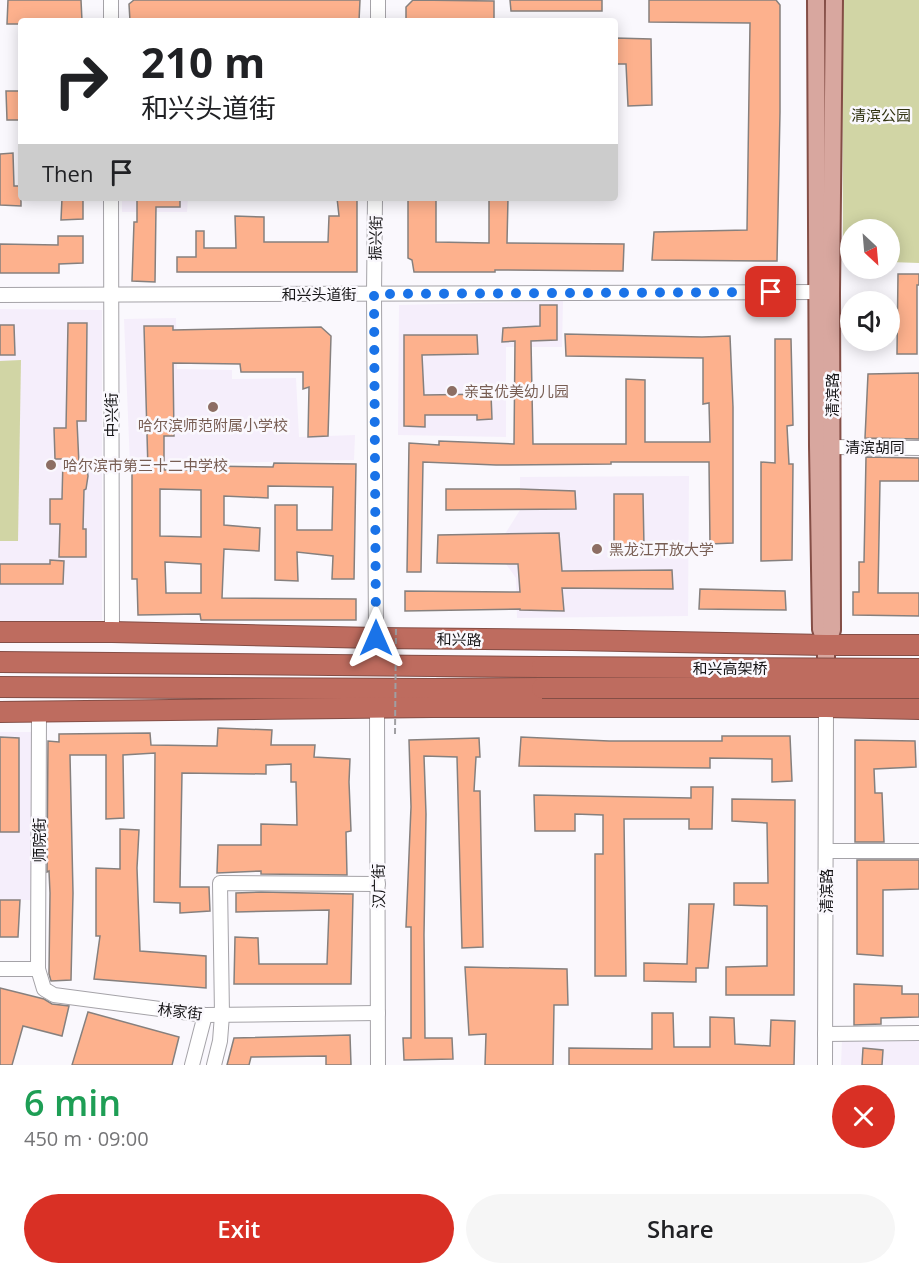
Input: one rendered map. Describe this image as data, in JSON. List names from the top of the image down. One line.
{"streets":{"highway":["和兴路","和兴高架桥"],"main road":["清滨路"],"street":["振兴街","和兴头道街","中兴街","清滨胡同","师院街","汉广街","林家街"]},"crossings":[["振兴街","和兴头道街"],["振兴街","和兴路"],["和兴头道街","清滨路"],["和兴头道街","中兴街"],["清滨路","清滨胡同"],["清滨路","和兴路"],["中兴街","和兴路"],["和兴路","和兴高架桥"],["师院街","林家街"],["汉广街","林家街"]],"parks":["清滨公园"],"places":["亲宝优美幼儿园","哈尔滨师范附属小学校","哈尔滨市第三十二中学校","黑龙江开放大学"],"north":"bottom right","page":{"turn":["210 m","和兴头道街"],"then":"Then","heading":["6 min","450 m · 09:00"],"buttons":["Exit","Share"]}}
